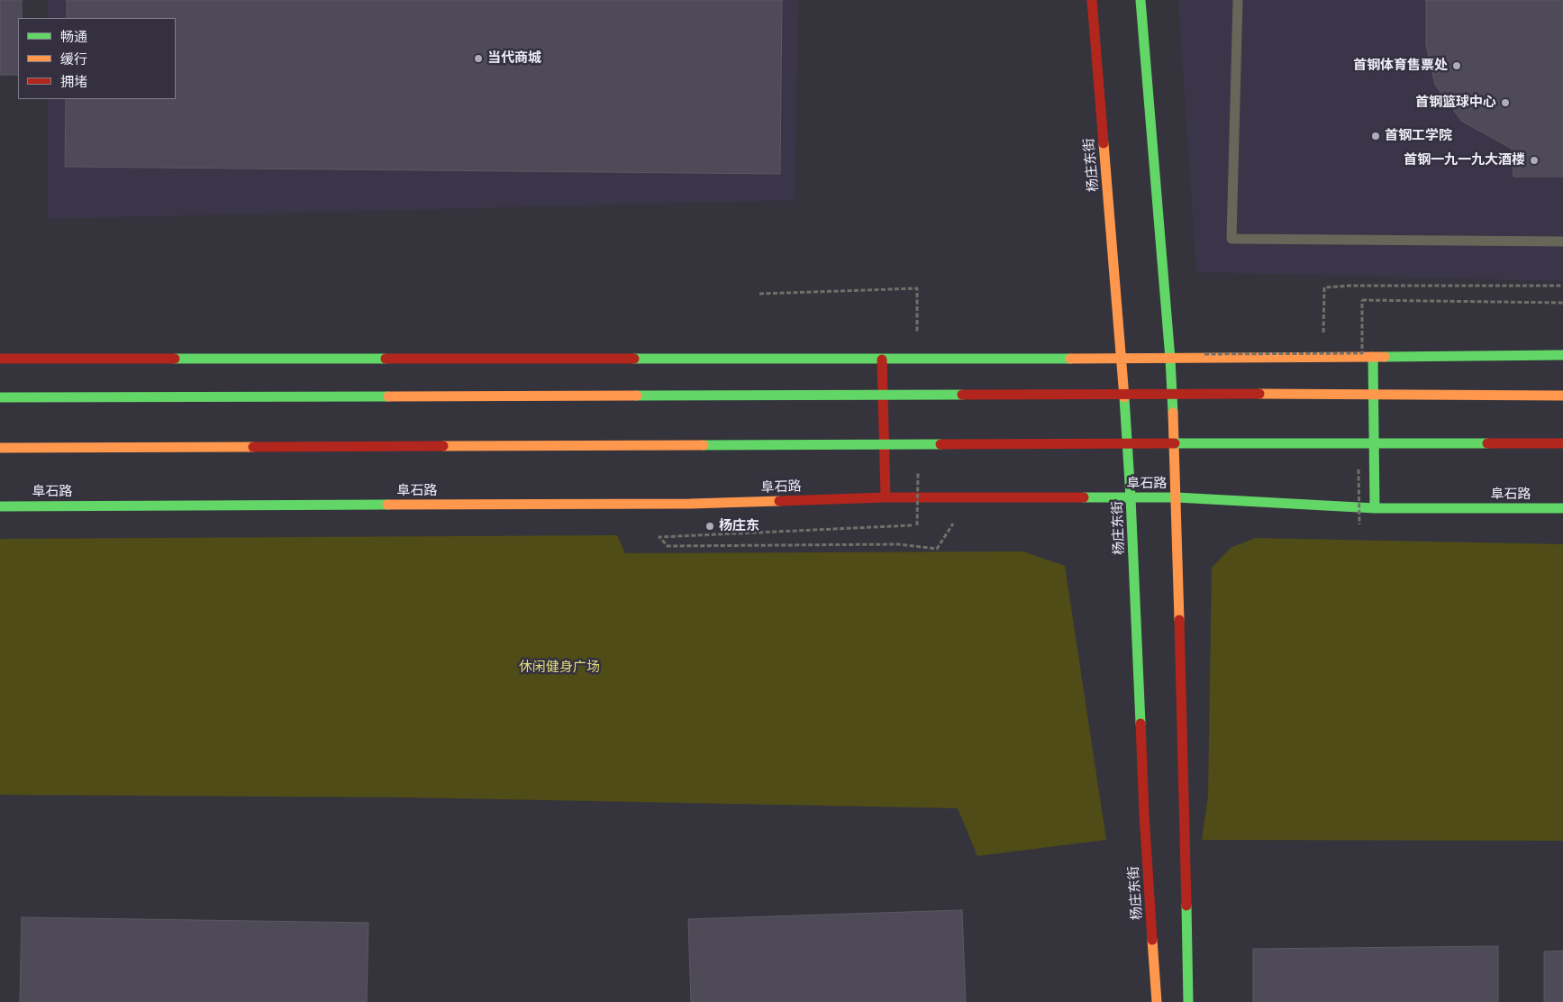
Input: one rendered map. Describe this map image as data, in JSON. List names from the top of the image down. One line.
{"streets":{"main road":["杨庄东街","阜石路"]},"crossings":[["杨庄东街","阜石路"]],"parks":["休闲健身广场"],"places":["当代商城","首钢体育售票处","首钢篮球中心","首钢工学院","首钢一九一九大酒楼","杨庄东"],"legend":["畅通","缓行","拥堵"]}
